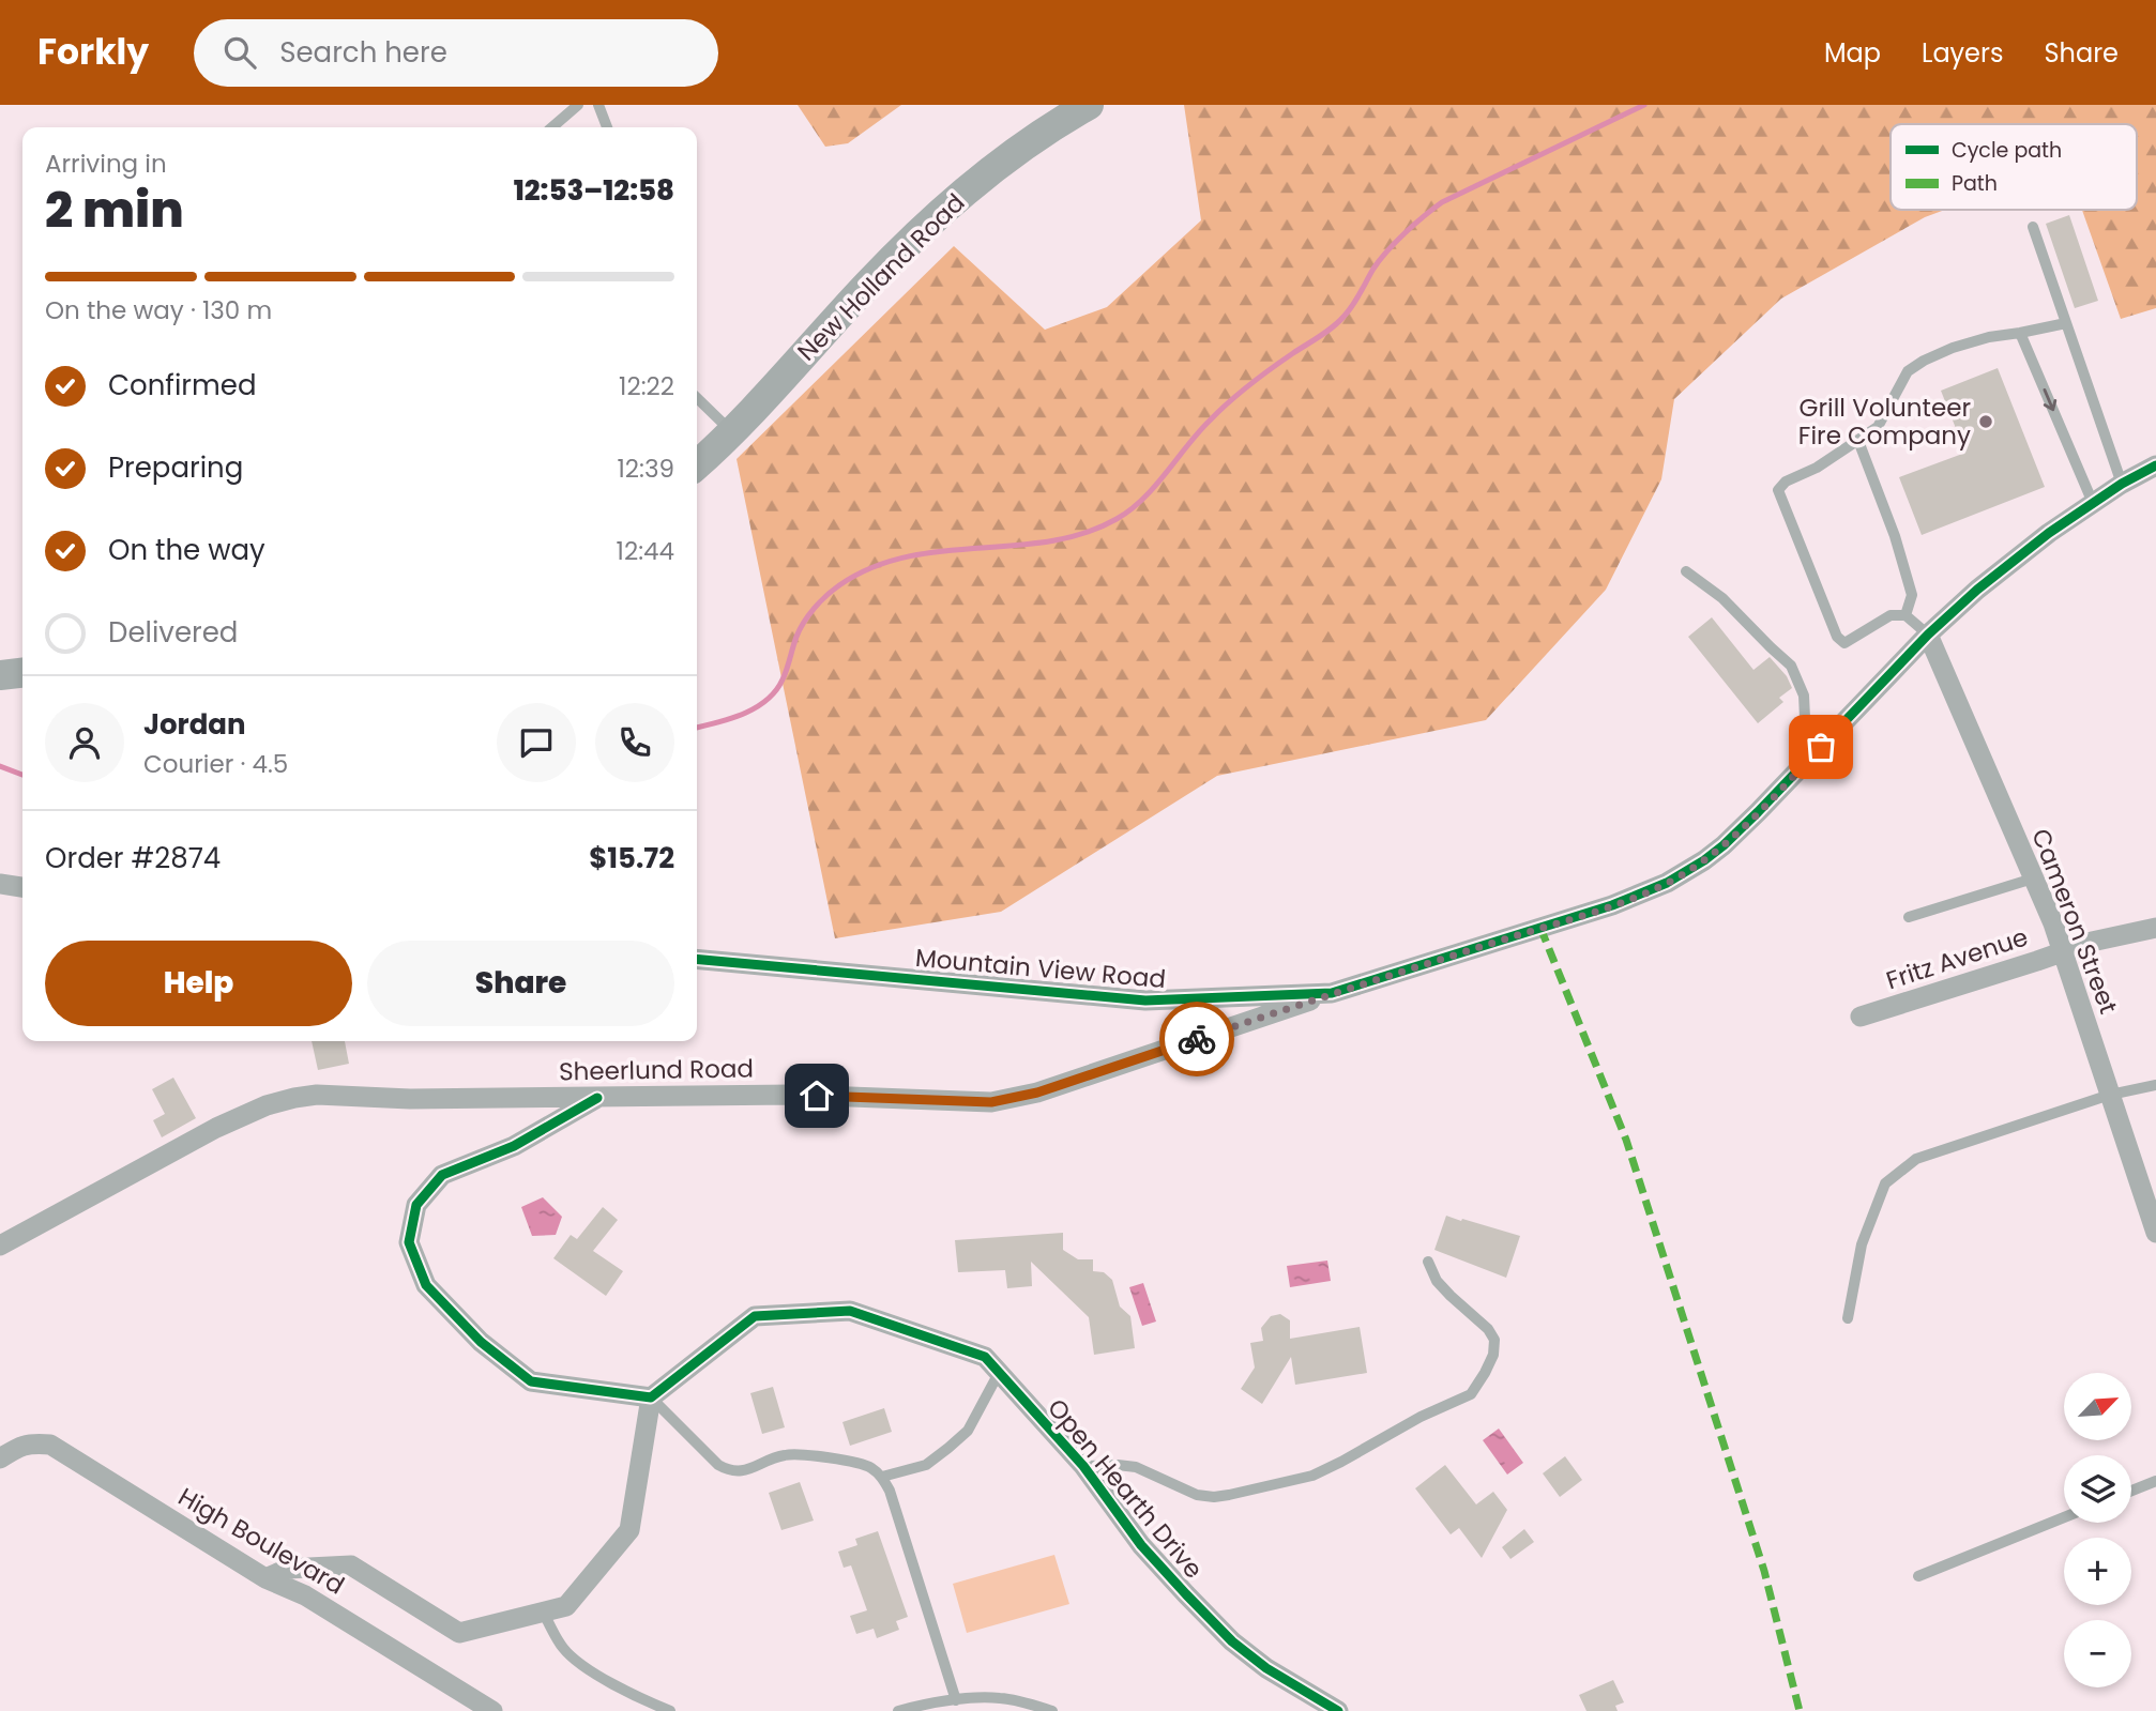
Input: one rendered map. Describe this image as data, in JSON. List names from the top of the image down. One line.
{"streets":{"main road":["New Holland Road"],"street":["Cameron Street","Fritz Avenue","Mountain View Road","Sheerlund Road","Open Hearth Drive","High Boulevard"]},"crossings":[["Cameron Street","Fritz Avenue"],["Cameron Street","Mountain View Road"],["Mountain View Road","Sheerlund Road"]],"places":["Grill Volunteer Fire Company"],"legend":["Cycle path","Path"],"north":"top right","page":{"header":"Forkly","search":"Search here","nav":["Map","Layers","Share"],"heading":["2 min","Arriving in","12:53–12:58"],"panel":["Jordan","Courier · 4.5","Order #2874","$15.72"],"bar":"On the way · 130 m","list":[["Confirmed","12:22"],["Preparing","12:39"],["On the way","12:44"],"Delivered"],"buttons":["Help","Share"],"map_buttons":["+","−"]}}
